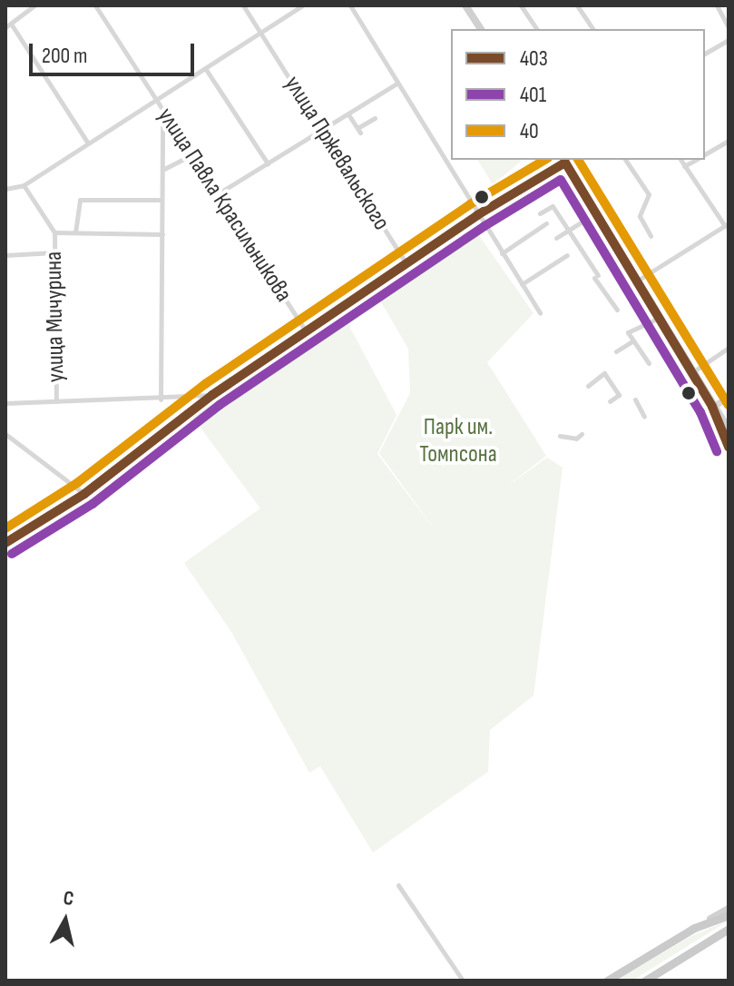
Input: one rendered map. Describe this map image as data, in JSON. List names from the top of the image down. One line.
{"streets":{"street":["улица Пржевальского","улица Павла Красильникова","улица Мичурина"]},"parks":["Парк им. Томпсона"],"lines":["transit line 40","transit line 403","transit line 401"],"legend":["403","401","40"],"scale_bar":"200 m","north":"top"}
